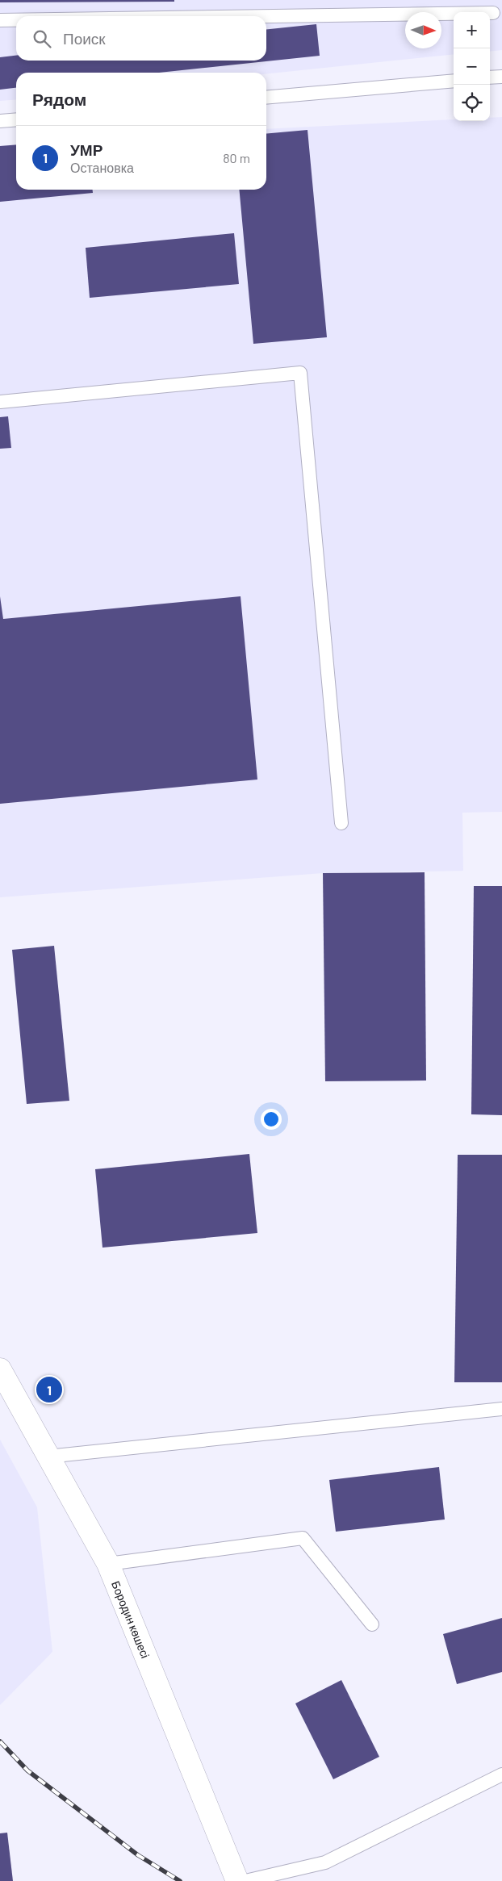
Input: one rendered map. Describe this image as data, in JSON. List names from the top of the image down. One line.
{"streets":{"street":["Бородин көшесі"]},"north":"right","page":{"map_buttons":["+","−"],"search":"Поиск","heading":"Рядом","list":[{"mark":"1","name":"УМР","note":"Остановка","value":"80 m"}],"pins":"1"}}
